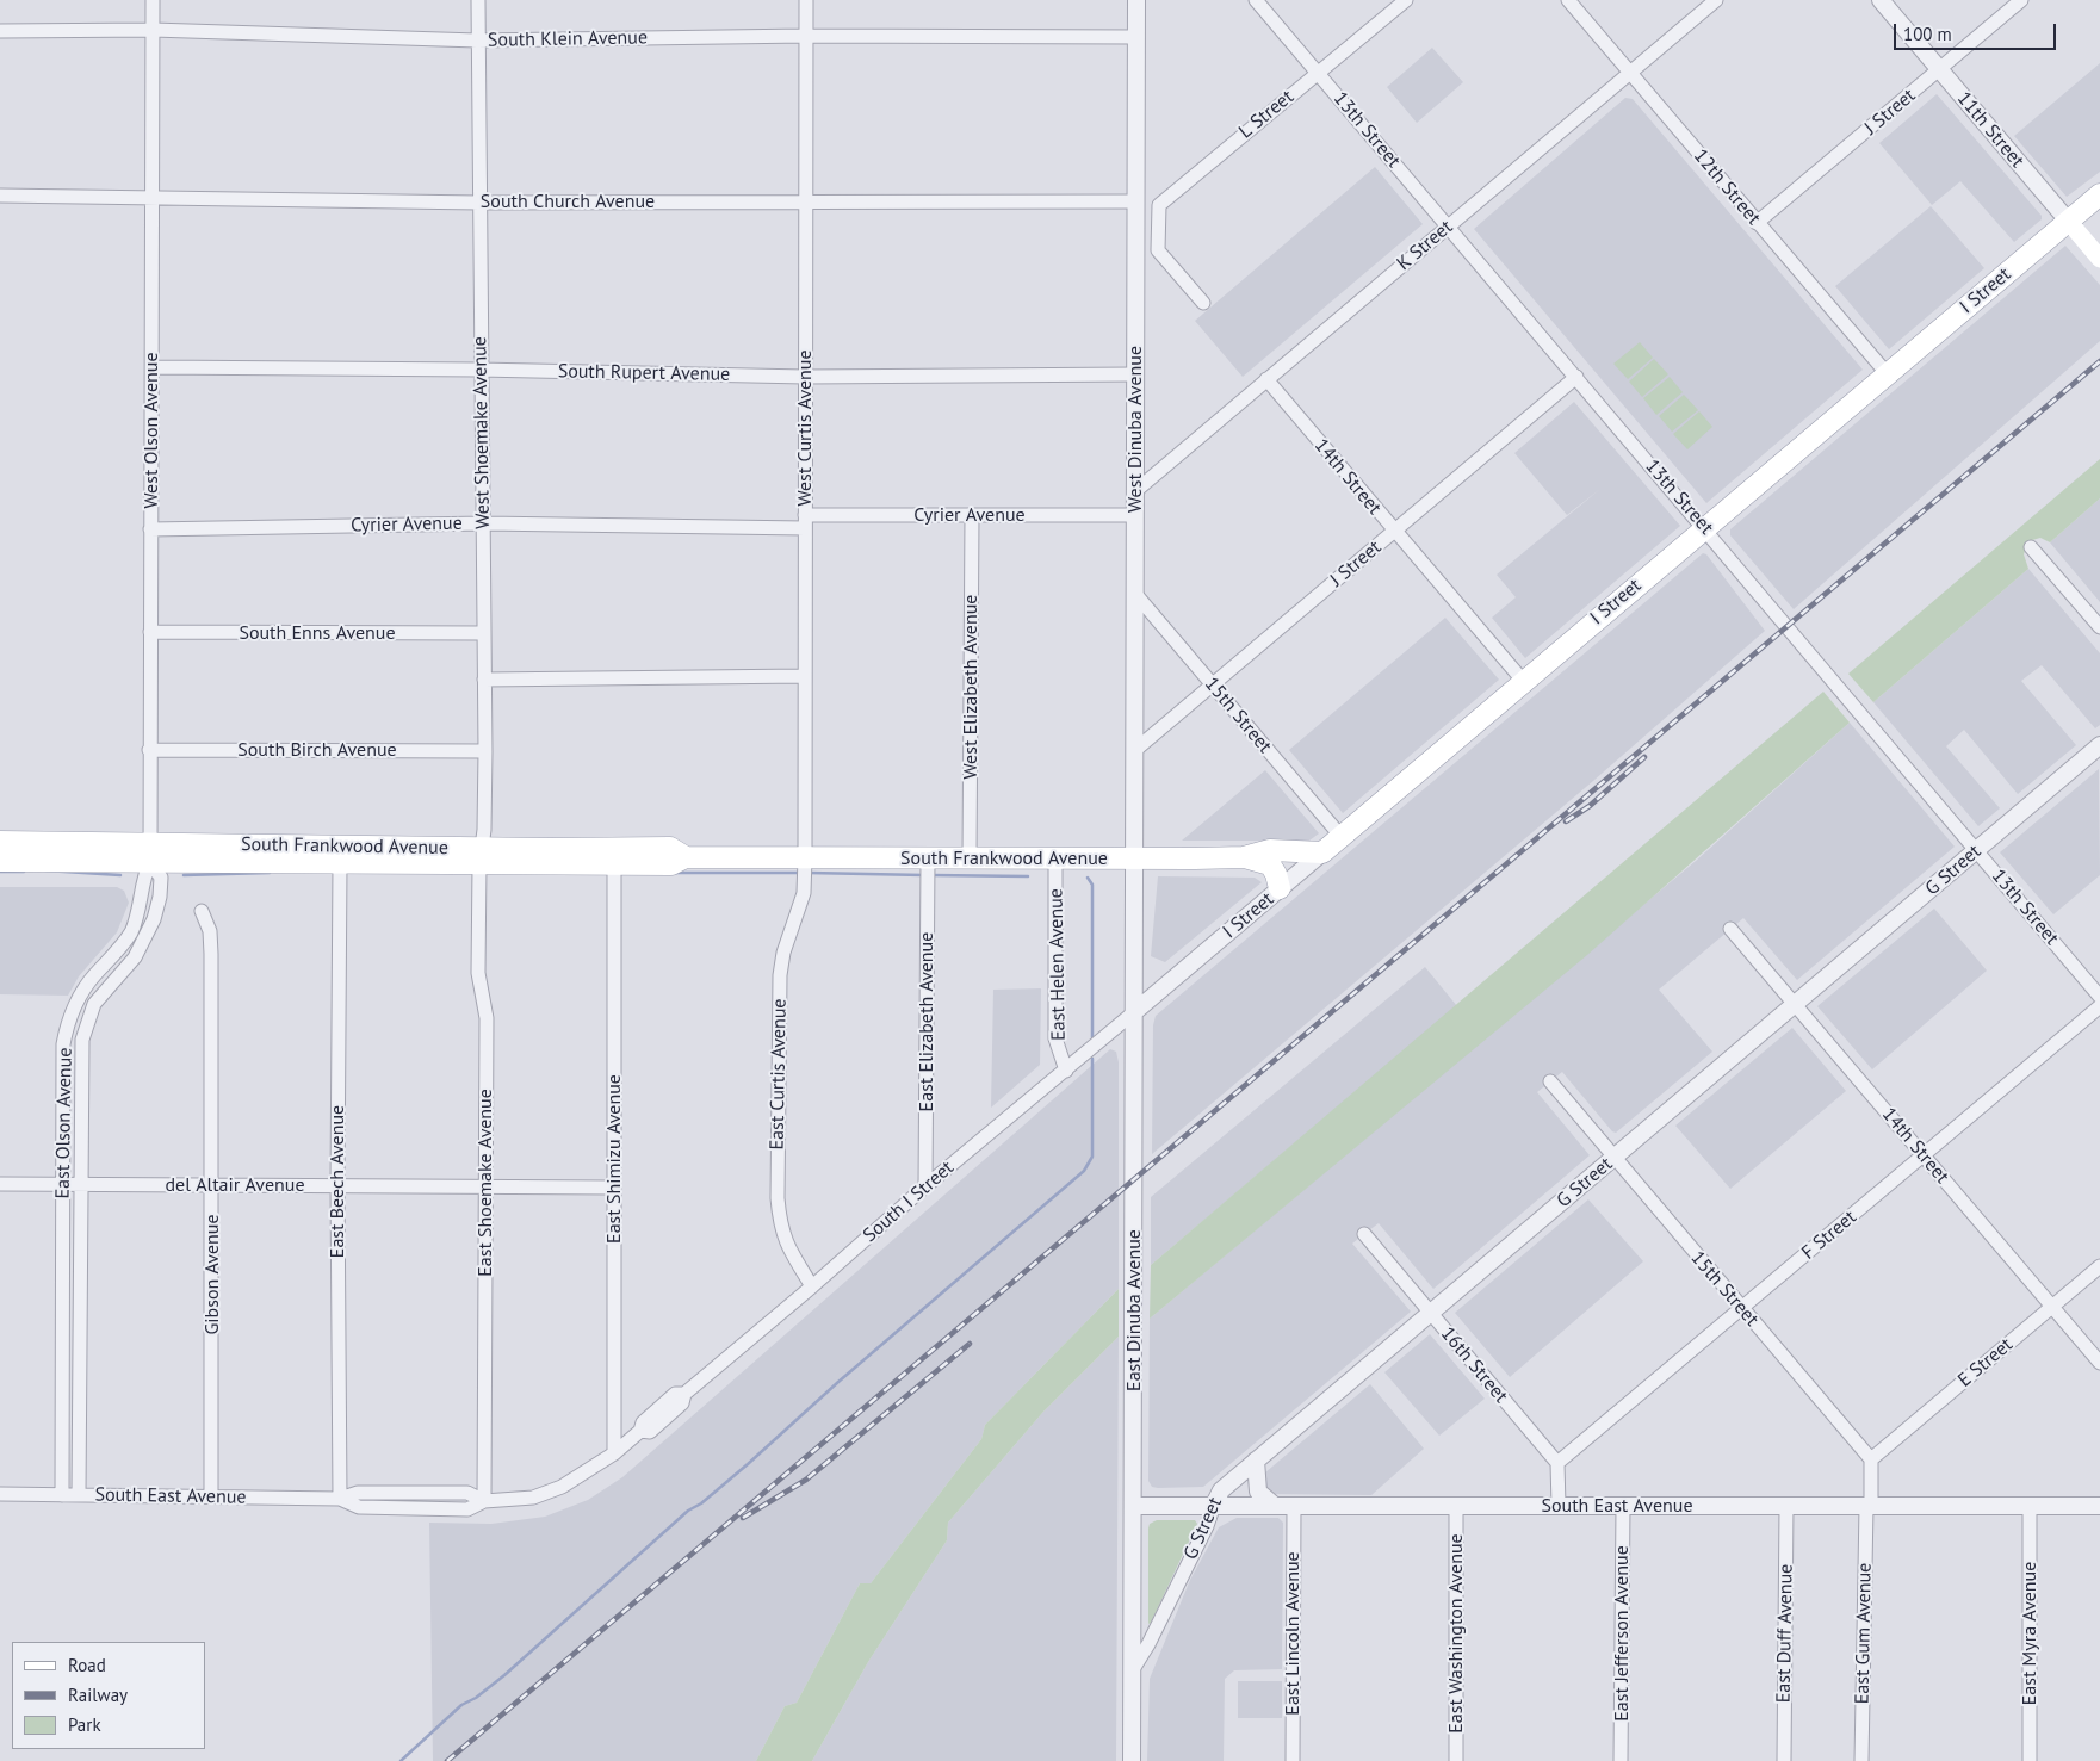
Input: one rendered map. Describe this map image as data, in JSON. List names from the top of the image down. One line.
{"streets":{"main road":["11th Street","I Street","South Frankwood Avenue"],"street":["South Klein Avenue","J Street","L Street","13th Street","12th Street","South Church Avenue","K Street","South Rupert Avenue","West Curtis Avenue","West Dinuba Avenue","West Olson Avenue","West Shoemake Avenue","14th Street","Cyrier Avenue","South Enns Avenue","West Elizabeth Avenue","15th Street","South Birch Avenue","G Street","East Helen Avenue","East Elizabeth Avenue","East Curtis Avenue","East Olson Avenue","East Shimizu Avenue","East Beech Avenue","East Shoemake Avenue","del Altair Avenue","South I Street","F Street","Gibson Avenue","East Dinuba Avenue","E Street","16th Street","South East Avenue","East Lincoln Avenue","East Washington Avenue","East Jefferson Avenue","East Duff Avenue","East Gum Avenue","East Myra Avenue"]},"crossings":[["South Klein Avenue","West Curtis Avenue"],["South Klein Avenue","West Dinuba Avenue"],["South Klein Avenue","West Olson Avenue"],["South Klein Avenue","West Shoemake Avenue"],["J Street","13th Street"],["J Street","11th Street"],["J Street","12th Street"],["J Street","West Dinuba Avenue"],["J Street","14th Street"],["J Street","15th Street"],["L Street","13th Street"],["13th Street","K Street"],["13th Street","I Street"],["13th Street","G Street"],["11th Street","I Street"],["12th Street","K Street"],["12th Street","I Street"],["South Church Avenue","West Curtis Avenue"],["South Church Avenue","West Dinuba Avenue"],["South Church Avenue","West Olson Avenue"],["South Church Avenue","West Shoemake Avenue"],["K Street","West Dinuba Avenue"],["K Street","14th Street"],["I Street","14th Street"],["I Street","15th Street"],["I Street","South Frankwood Avenue"],["I Street","South I Street"],["I Street","East Dinuba Avenue"],["South Rupert Avenue","West Curtis Avenue"],["South Rupert Avenue","West Dinuba Avenue"],["South Rupert Avenue","West Olson Avenue"],["South Rupert Avenue","West Shoemake Avenue"],["West Curtis Avenue","Cyrier Avenue"],["West Curtis Avenue","South Frankwood Avenue"],["West Curtis Avenue","East Curtis Avenue"],["West Dinuba Avenue","Cyrier Avenue"],["West Dinuba Avenue","15th Street"],["West Dinuba Avenue","South Frankwood Avenue"],["West Dinuba Avenue","East Dinuba Avenue"],["West Olson Avenue","Cyrier Avenue"],["West Olson Avenue","South Enns Avenue"],["West Olson Avenue","South Birch Avenue"],["West Olson Avenue","South Frankwood Avenue"],["West Olson Avenue","East Olson Avenue"],["West Shoemake Avenue","Cyrier Avenue"],["West Shoemake Avenue","South Enns Avenue"],["West Shoemake Avenue","South Birch Avenue"],["West Shoemake Avenue","South Frankwood Avenue"],["West Shoemake Avenue","East Shoemake Avenue"],["14th Street","G Street"],["14th Street","F Street"],["14th Street","E Street"],["Cyrier Avenue","West Elizabeth Avenue"],["West Elizabeth Avenue","South Frankwood Avenue"],["15th Street","G Street"],["15th Street","F Street"],["15th Street","E Street"],["South Frankwood Avenue","East Helen Avenue"],["South Frankwood Avenue","East Elizabeth Avenue"],["South Frankwood Avenue","East Curtis Avenue"],["South Frankwood Avenue","East Olson Avenue"],["South Frankwood Avenue","East Shimizu Avenue"],["South Frankwood Avenue","East Beech Avenue"],["South Frankwood Avenue","East Shoemake Avenue"],["South Frankwood Avenue","East Dinuba Avenue"],["G Street","East Dinuba Avenue"],["G Street","16th Street"],["G Street","South East Avenue"],["East Helen Avenue","South I Street"],["East Elizabeth Avenue","South I Street"],["East Curtis Avenue","South I Street"],["East Olson Avenue","del Altair Avenue"],["East Olson Avenue","South East Avenue"],["East Shimizu Avenue","del Altair Avenue"],["East Shimizu Avenue","South I Street"],["East Beech Avenue","del Altair Avenue"],["East Beech Avenue","South East Avenue"],["East Shoemake Avenue","del Altair Avenue"],["East Shoemake Avenue","South I Street"],["East Shoemake Avenue","South East Avenue"],["del Altair Avenue","Gibson Avenue"],["South I Street","East Dinuba Avenue"],["South I Street","South East Avenue"],["F Street","16th Street"],["Gibson Avenue","South East Avenue"],["East Dinuba Avenue","South East Avenue"],["South East Avenue","East Lincoln Avenue"],["South East Avenue","East Washington Avenue"],["South East Avenue","East Jefferson Avenue"],["South East Avenue","East Duff Avenue"],["South East Avenue","East Gum Avenue"],["South East Avenue","East Myra Avenue"]],"legend":["Road","Railway","Park"],"scale_bar":"100 m"}
